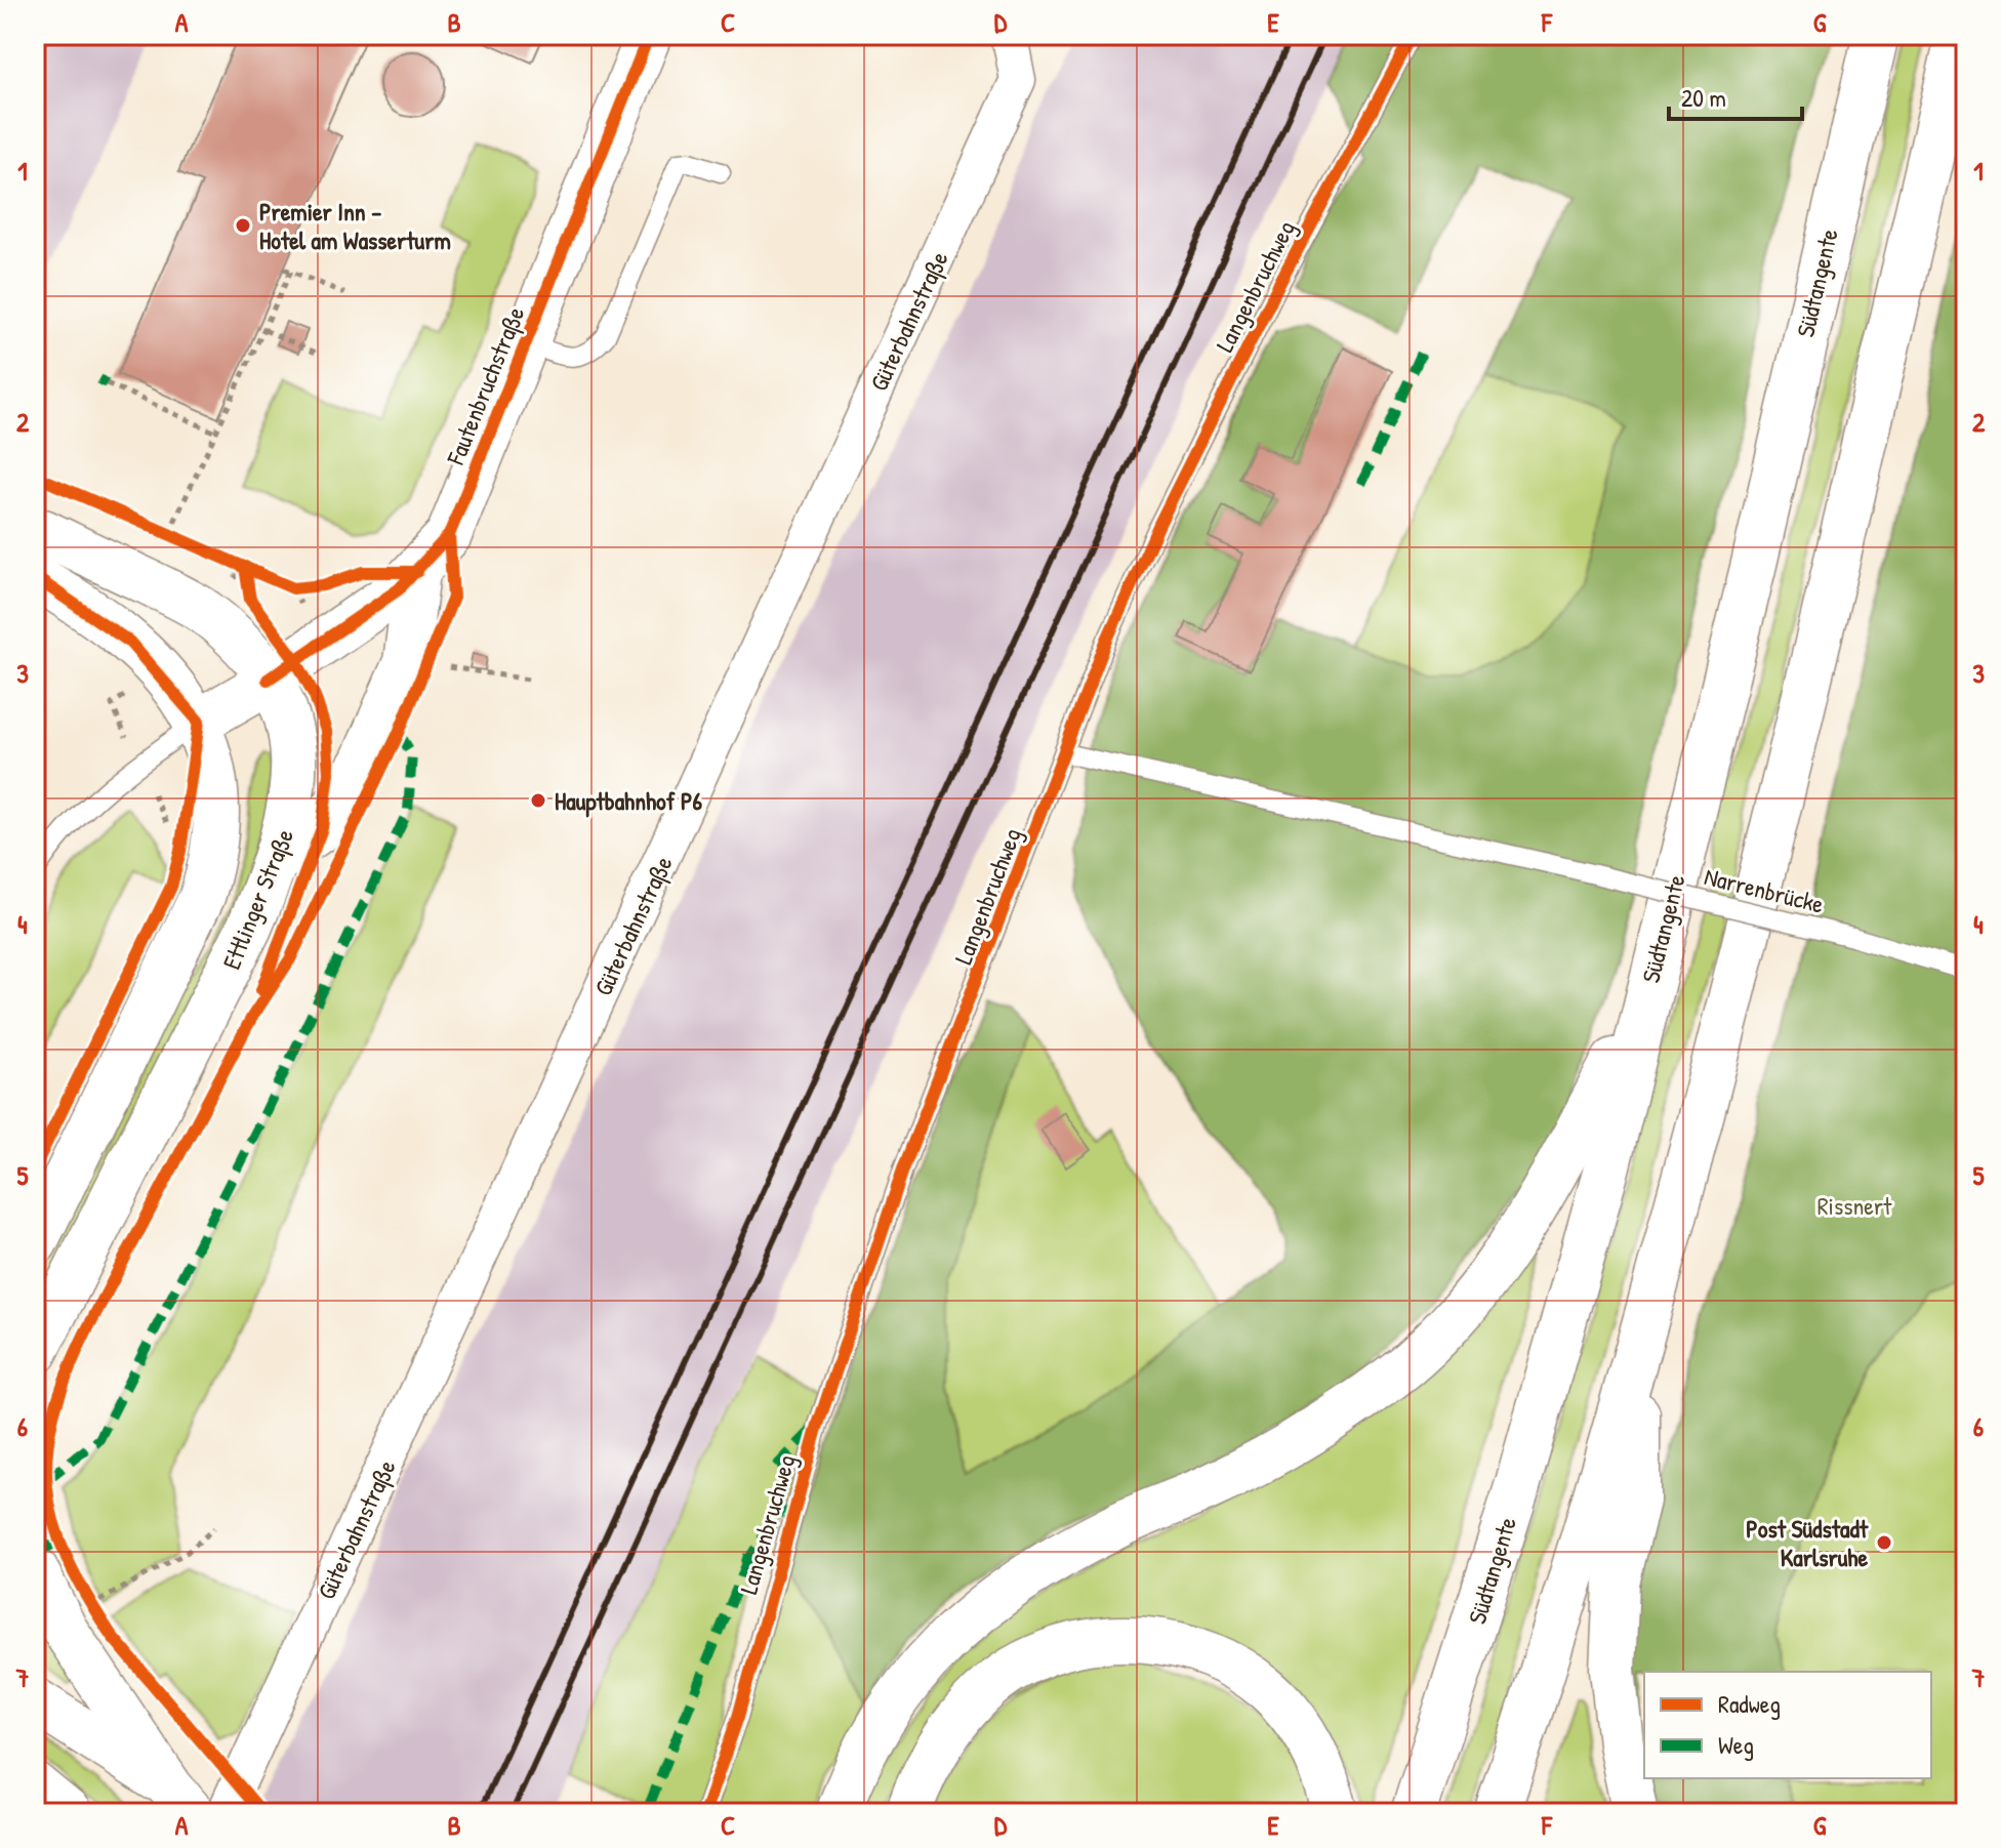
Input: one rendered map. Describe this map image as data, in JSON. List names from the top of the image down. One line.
{"streets":{"main road":["Südtangente","Fautenbruchstraße","Ettlinger Straße"],"street":["Güterbahnstraße"],"lane":["Langenbruchweg","Narrenbrücke"]},"crossings":[["Langenbruchweg","Narrenbrücke"],["Fautenbruchstraße","Ettlinger Straße"]],"parks":["Rissnert"],"places":["Premier Inn – Hotel am Wasserturm","Hauptbahnhof P6","Post Südstadt Karlsruhe"],"legend":["Radweg","Weg"],"scale_bar":"20 m","grid":{"columns":["A","B","C","D","E","F","G"],"rows":["1","2","3","4","5","6","7"]}}
